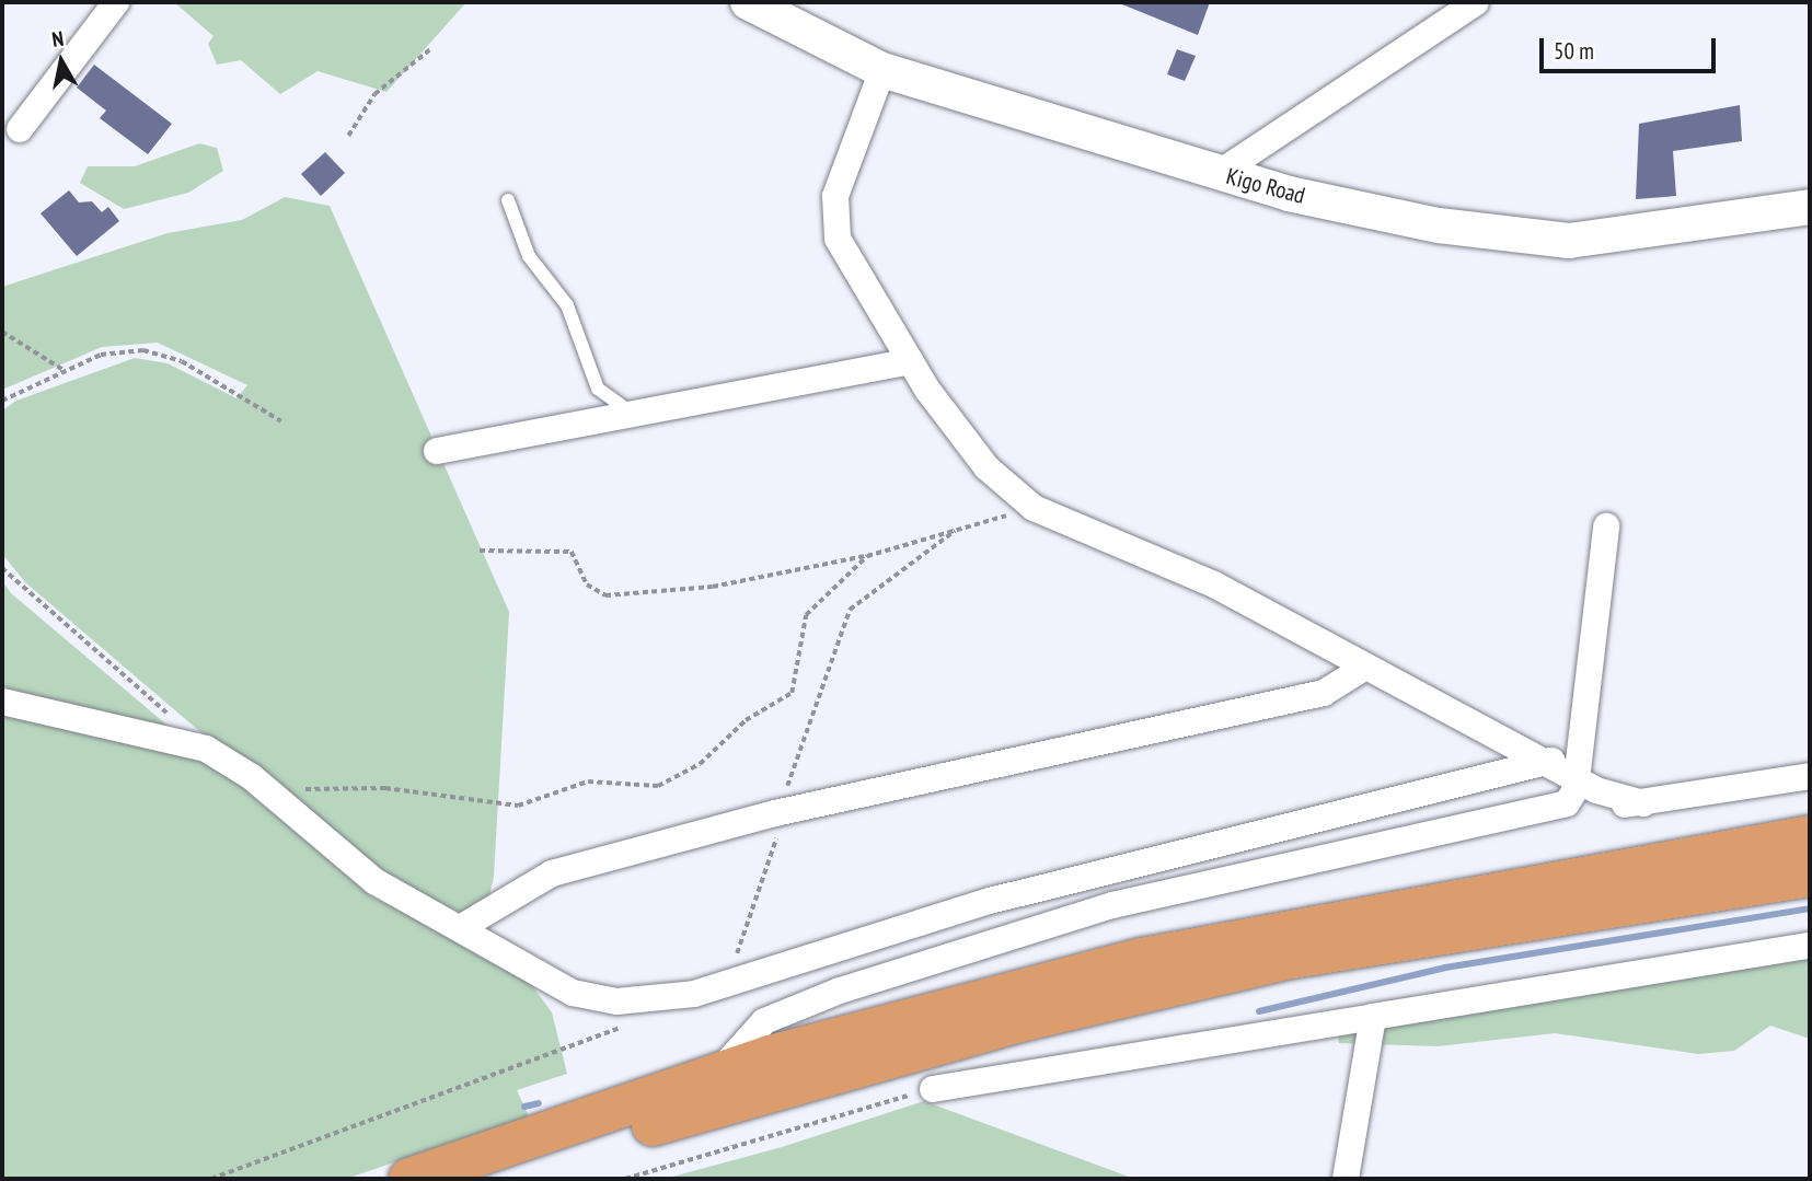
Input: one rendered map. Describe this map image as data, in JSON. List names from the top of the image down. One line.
{"streets":{"street":["Kigo Road"]},"scale_bar":"50 m","north":"top"}
